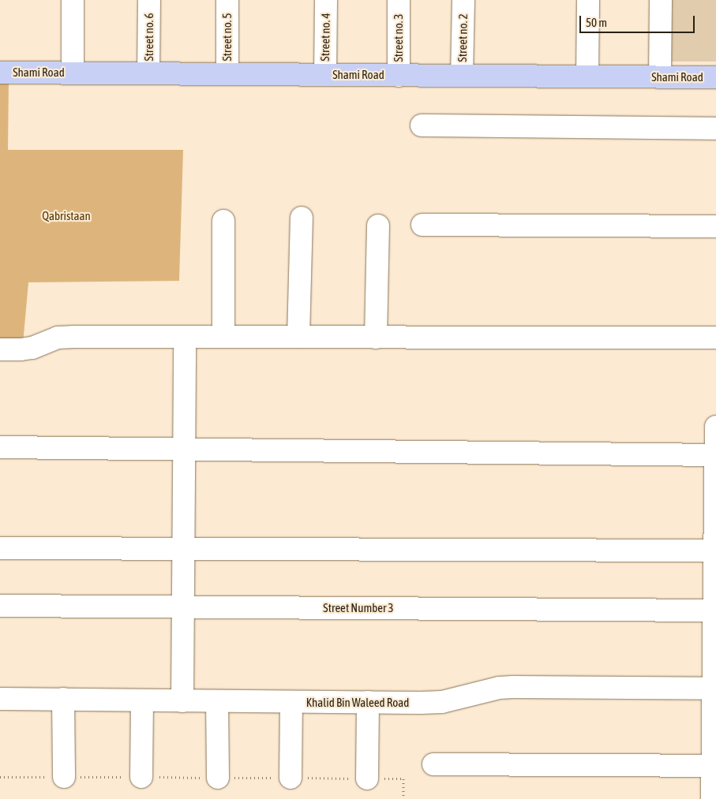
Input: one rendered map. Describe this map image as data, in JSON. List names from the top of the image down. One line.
{"streets":{"main road":["Shami Road"],"street":["Street no. 6","Street no. 5","Street no. 4","Street no. 3","Street no. 2","Street Number 3","Khalid Bin Waleed Road"]},"crossings":[["Street no. 6","Shami Road"],["Street no. 5","Shami Road"],["Street no. 4","Shami Road"],["Street no. 3","Shami Road"],["Street no. 2","Shami Road"]],"parks":["Qabristaan"],"scale_bar":"50 m"}
